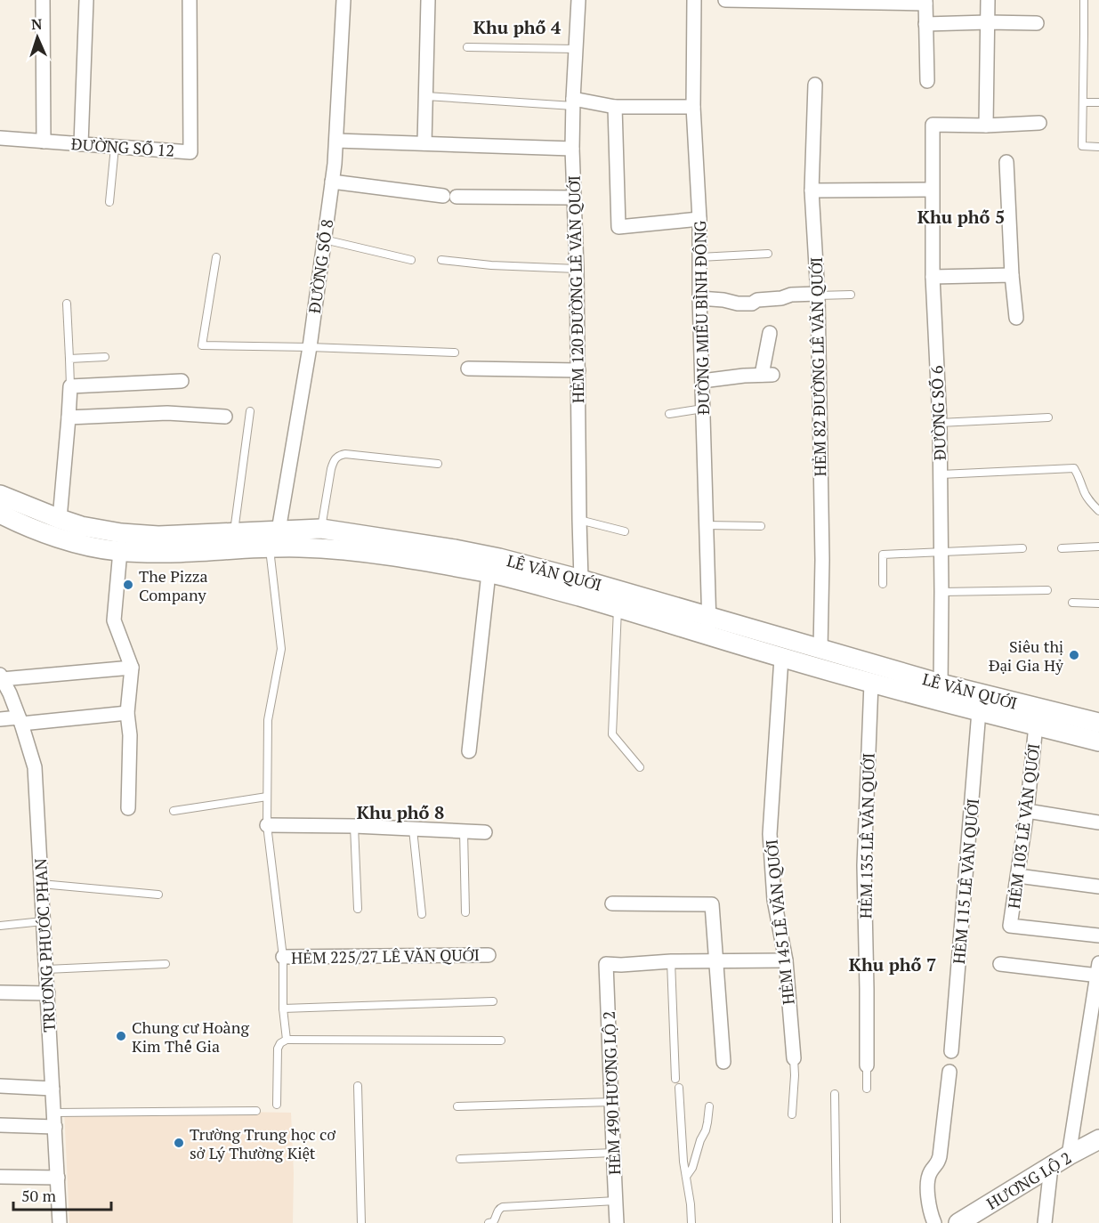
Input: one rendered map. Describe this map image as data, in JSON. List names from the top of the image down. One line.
{"streets":{"main road":["LÊ VĂN QUỚI","HƯƠNG LỘ 2"],"street":["ĐƯỜNG SỐ 12","ĐƯỜNG SỐ 8","HẺM 120 ĐƯỜNG LÊ VĂN QUỚI","ĐƯỜNG MIẾU BÌNH ĐÔNG","HẺM 82 ĐƯỜNG LÊ VĂN QUỚI","ĐƯỜNG SỐ 6","HẺM 103 LÊ VĂN QUỚI","HẺM 135 LÊ VĂN QUỚI","HẺM 115 LÊ VĂN QUỚI","HẺM 145 LÊ VĂN QUỚI","TRƯƠNG PHƯỚC PHAN","HẺM 225/27 LÊ VĂN QUỚI","HẺM 490 HƯƠNG LỘ 2"]},"crossings":[["ĐƯỜNG SỐ 8","LÊ VĂN QUỚI"],["HẺM 120 ĐƯỜNG LÊ VĂN QUỚI","LÊ VĂN QUỚI"],["ĐƯỜNG MIẾU BÌNH ĐÔNG","LÊ VĂN QUỚI"],["HẺM 82 ĐƯỜNG LÊ VĂN QUỚI","LÊ VĂN QUỚI"],["ĐƯỜNG SỐ 6","LÊ VĂN QUỚI"],["LÊ VĂN QUỚI","HẺM 103 LÊ VĂN QUỚI"],["LÊ VĂN QUỚI","HẺM 135 LÊ VĂN QUỚI"],["LÊ VĂN QUỚI","HẺM 115 LÊ VĂN QUỚI"],["LÊ VĂN QUỚI","HẺM 145 LÊ VĂN QUỚI"]],"districts":["Khu phố 4","Khu phố 5","Khu phố 8","Khu phố 7"],"places":["The Pizza Company","Siêu thị Đại Gia Hỷ","Chung cư Hoàng Kim Thế Gia","Trường Trung học cơ sở Lý Thường Kiệt"],"scale_bar":"50 m","north":"top"}
